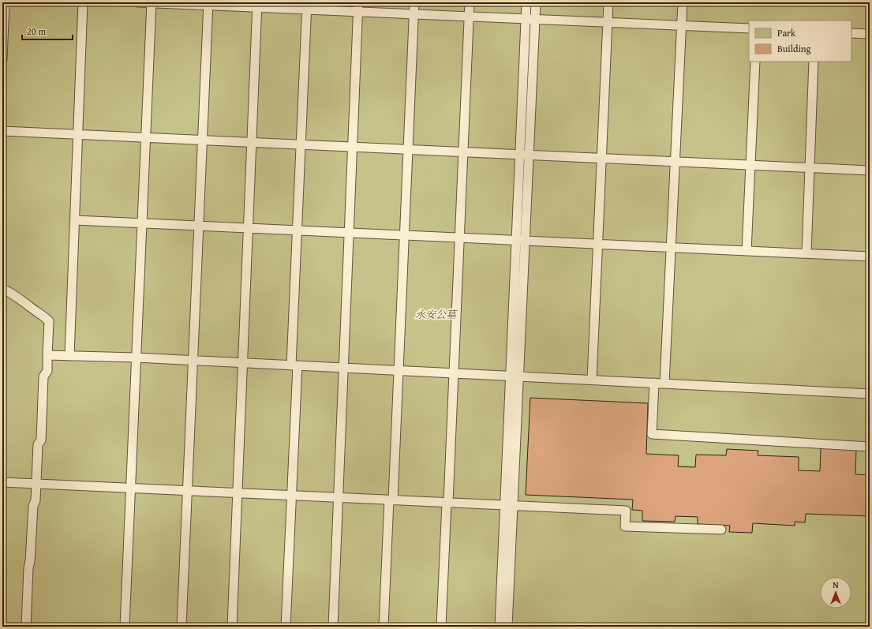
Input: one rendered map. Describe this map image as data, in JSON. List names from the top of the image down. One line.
{"parks":["永安公墓"],"legend":["Park","Building"],"scale_bar":"20 m","north":"top"}
